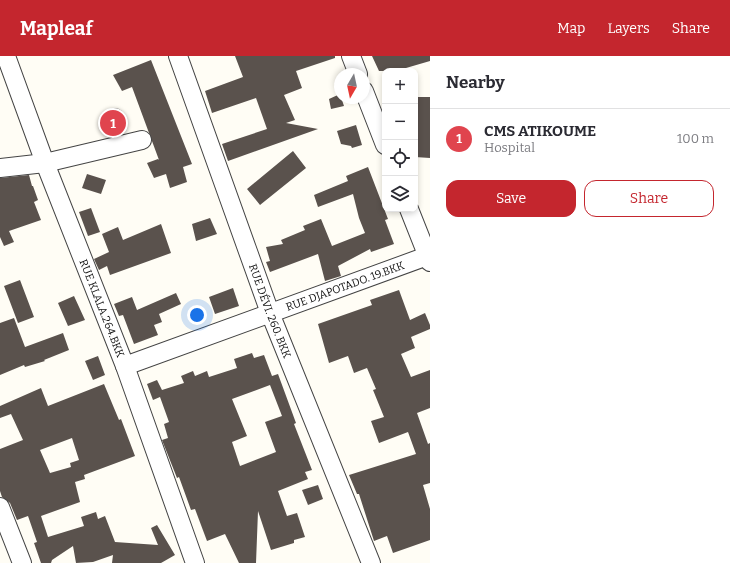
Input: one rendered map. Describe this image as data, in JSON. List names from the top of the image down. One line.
{"streets":{"street":["RUE DJAPOTADO. 19.BKK","RUE KLALA.264.BKK","RUE DÉVI. 260. BKK"]},"crossings":[["RUE DJAPOTADO. 19.BKK","RUE KLALA.264.BKK"],["RUE DJAPOTADO. 19.BKK","RUE DÉVI. 260. BKK"]],"north":"bottom","page":{"header":"Mapleaf","nav":["Map","Layers","Share"],"heading":"Nearby","map_buttons":["+","−"],"pins":"1","list":[{"mark":"1","name":"CMS ATIKOUME","note":"Hospital","value":"100 m"}],"buttons":["Save","Share"]}}
